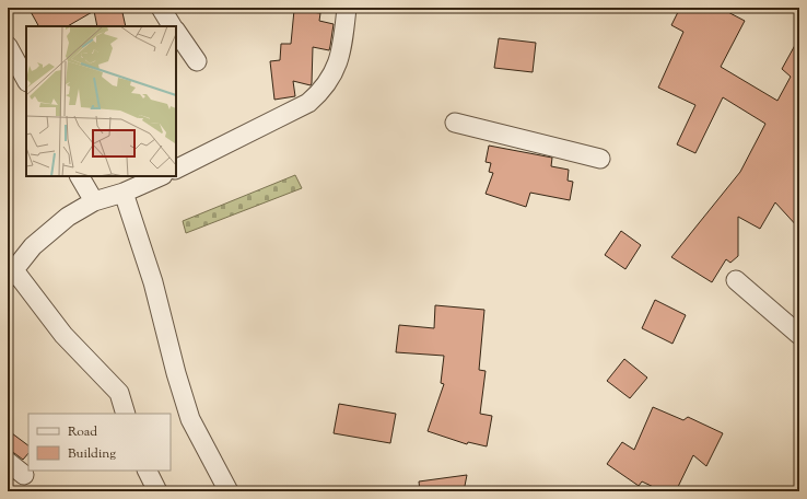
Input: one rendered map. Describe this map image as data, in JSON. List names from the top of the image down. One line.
{"legend":["Road","Building"]}
